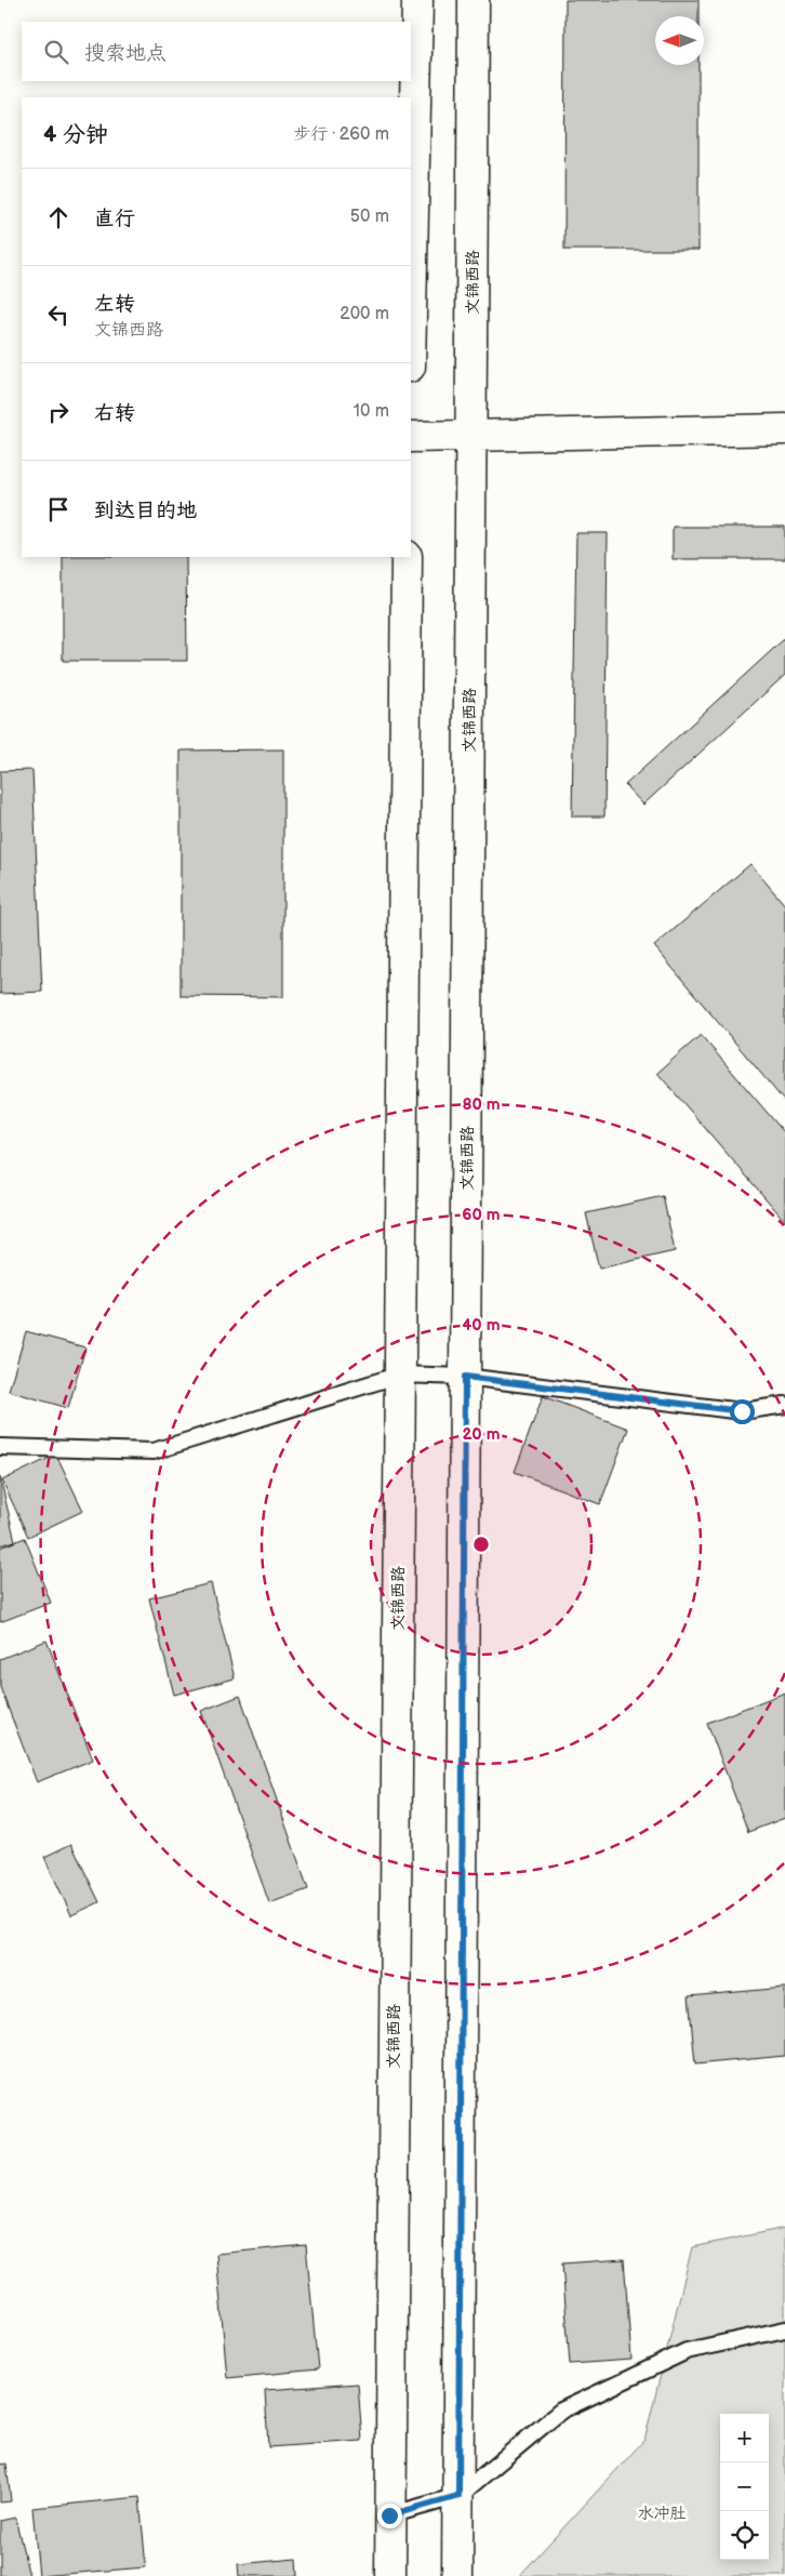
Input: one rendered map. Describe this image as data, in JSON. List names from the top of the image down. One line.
{"streets":{"street":["文锦西路"]},"parks":["水冲肚"],"north":"left","page":{"search":"搜索地点","heading":["4 分钟","步行 · 260 m"],"list":[["直行","50 m"],["左转","文锦西路","200 m"],["右转","10 m"],"到达目的地"],"map_buttons":["+","−"]},"rings":["80 m","60 m","40 m","20 m"]}
